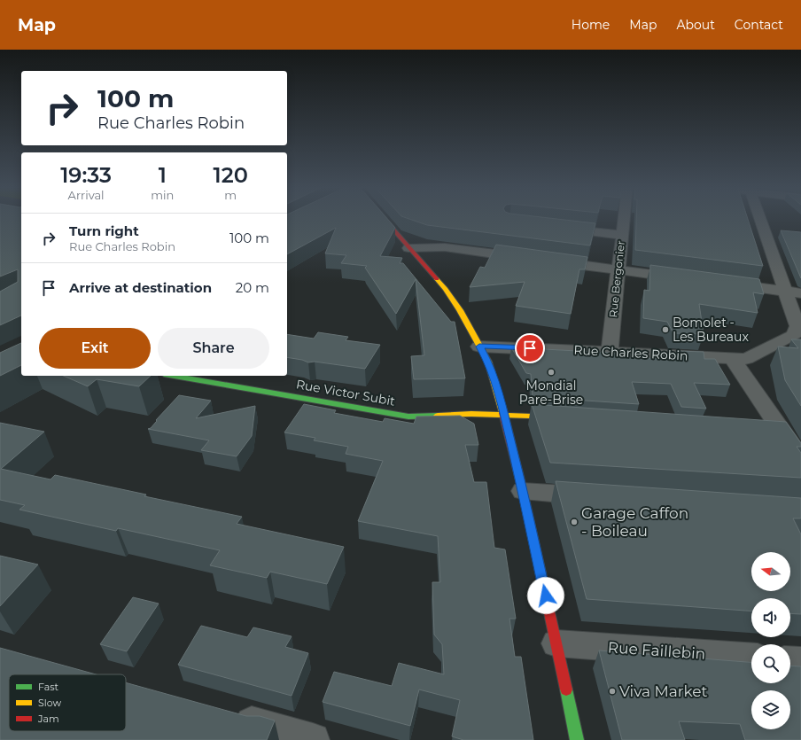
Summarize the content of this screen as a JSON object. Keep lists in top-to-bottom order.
{
  "streets": {
    "main road": ["Rue Victor Subit"],
    "street": ["Rue Bergonier", "Rue Charles Robin", "Rue Faillebin"]
  },
  "crossings": [
    ["Rue Bergonier", "Rue Charles Robin"]
  ],
  "places": [
    "Bomolet - Les Bureaux",
    "Mondial Pare-Brise",
    "Garage Caffon - Boileau",
    "Viva Market"
  ],
  "legend": ["Fast", "Slow", "Jam"],
  "north": "left",
  "page": {
    "header": "Map",
    "nav": [
      "Home",
      "Map",
      "About",
      "Contact"
    ],
    "turn": ["100 m", "Rue Charles Robin"],
    "eta": [
      "19:33",
      "Arrival",
      "1",
      "min",
      "120",
      "m"
    ],
    "list": [
      {
        "name": "Turn right",
        "note": "Rue Charles Robin",
        "value": "100 m"
      },
      {
        "name": "Arrive at destination",
        "value": "20 m"
      }
    ],
    "buttons": ["Exit", "Share"]
  }
}
